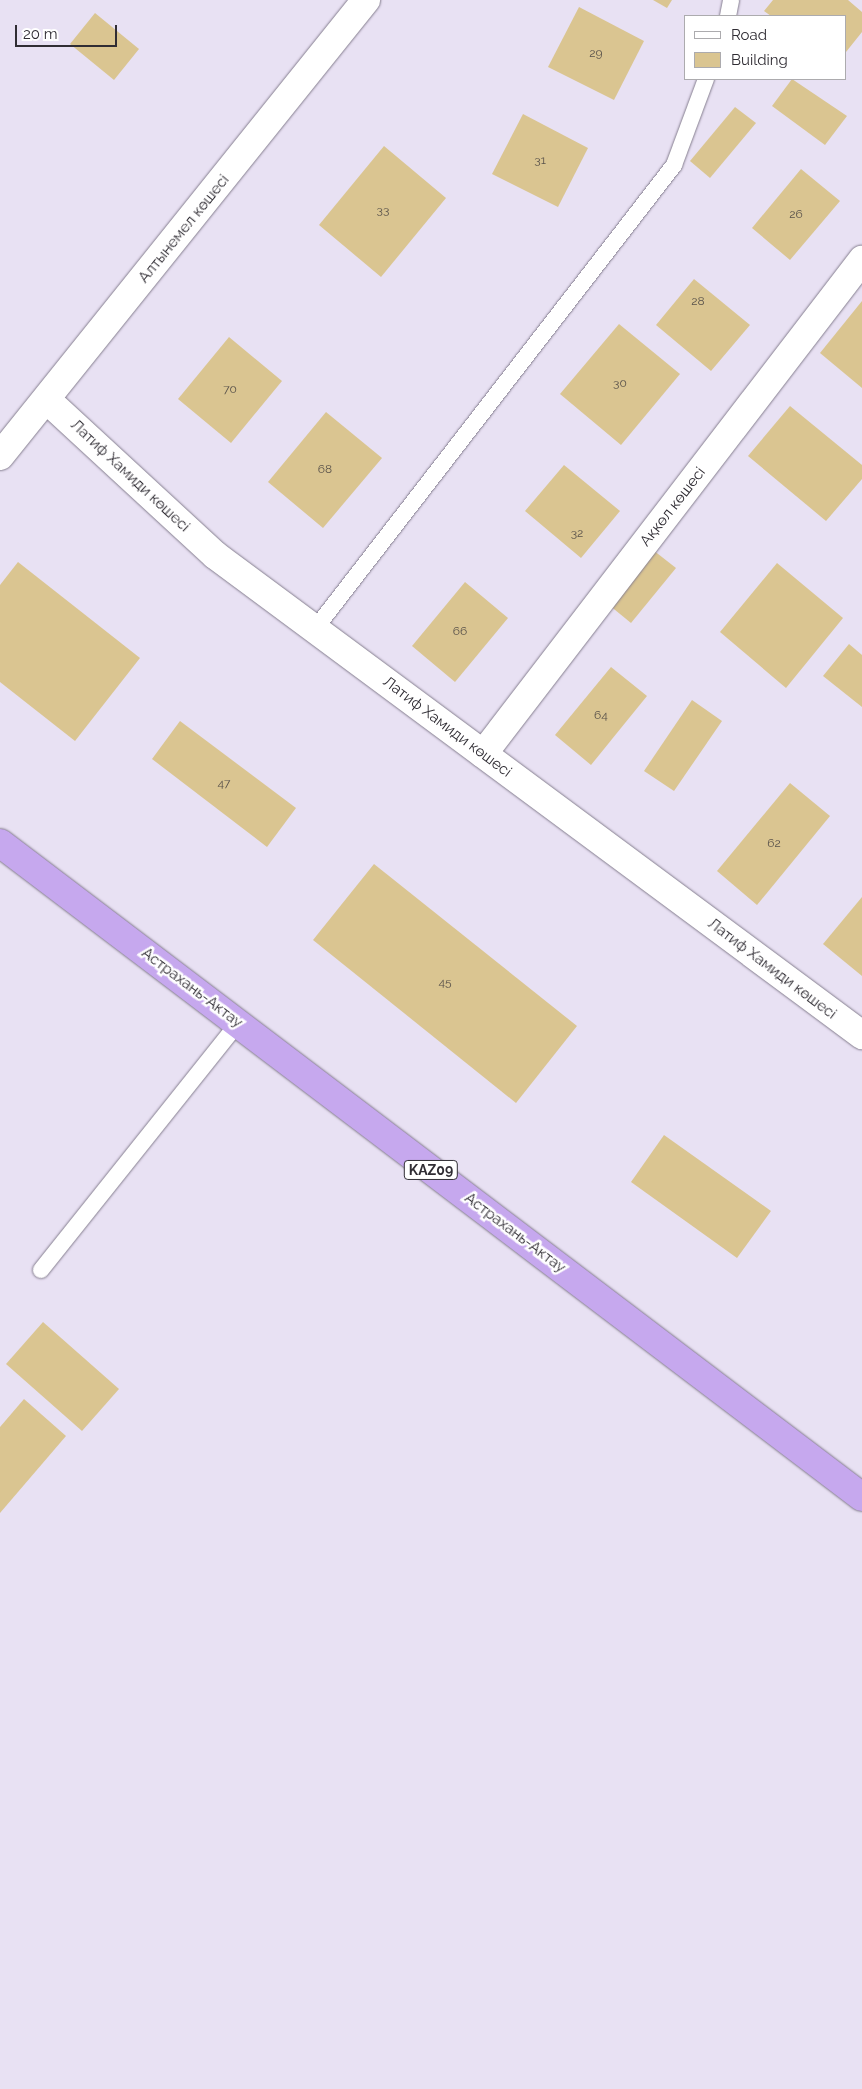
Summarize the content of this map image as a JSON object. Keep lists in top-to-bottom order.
{
  "streets": {
    "highway": ["Астрахань-Актау", "KAZ09"],
    "street": ["Алтынемел көшесі", "Латиф Хамиди көшесі", "Ақкөл көшесі"]
  },
  "crossings": [
    ["Алтынемел көшесі", "Латиф Хамиди көшесі"],
    ["Латиф Хамиди көшесі", "Ақкөл көшесі"]
  ],
  "house_numbers": [
    "29",
    "31",
    "33",
    "26",
    "28",
    "30",
    "70",
    "68",
    "32",
    "66",
    "64",
    "47",
    "62",
    "45"
  ],
  "legend": ["Road", "Building"],
  "scale_bar": "20 m"
}
